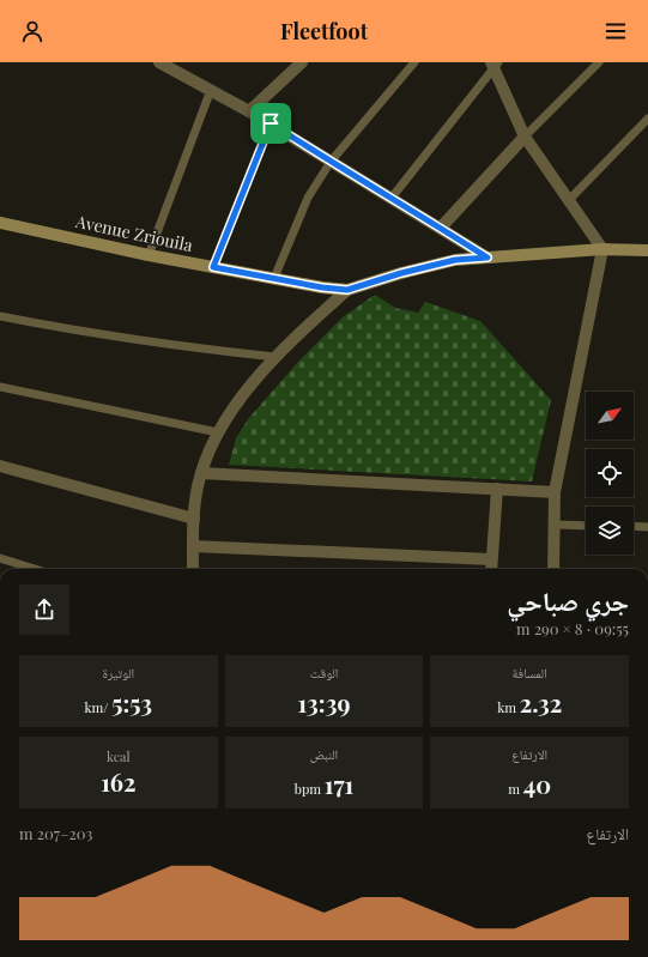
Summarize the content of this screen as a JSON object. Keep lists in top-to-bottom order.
{
  "streets": {
    "street": ["Avenue Zriouila"]
  },
  "north": "top right",
  "page": {
    "header": "Fleetfoot",
    "heading": ["جري صباحي", "09:55 · 8 × 290 m"],
    "stats": [
      ["المسافة", "2.32 km"],
      ["الوقت", "13:39"],
      ["الوتيرة", "5:53 /km"],
      ["الارتفاع", "40 m"],
      ["النبض", "171 bpm"],
      ["kcal", "162"]
    ],
    "chart": ["الارتفاع", "203–207 m"]
  }
}
